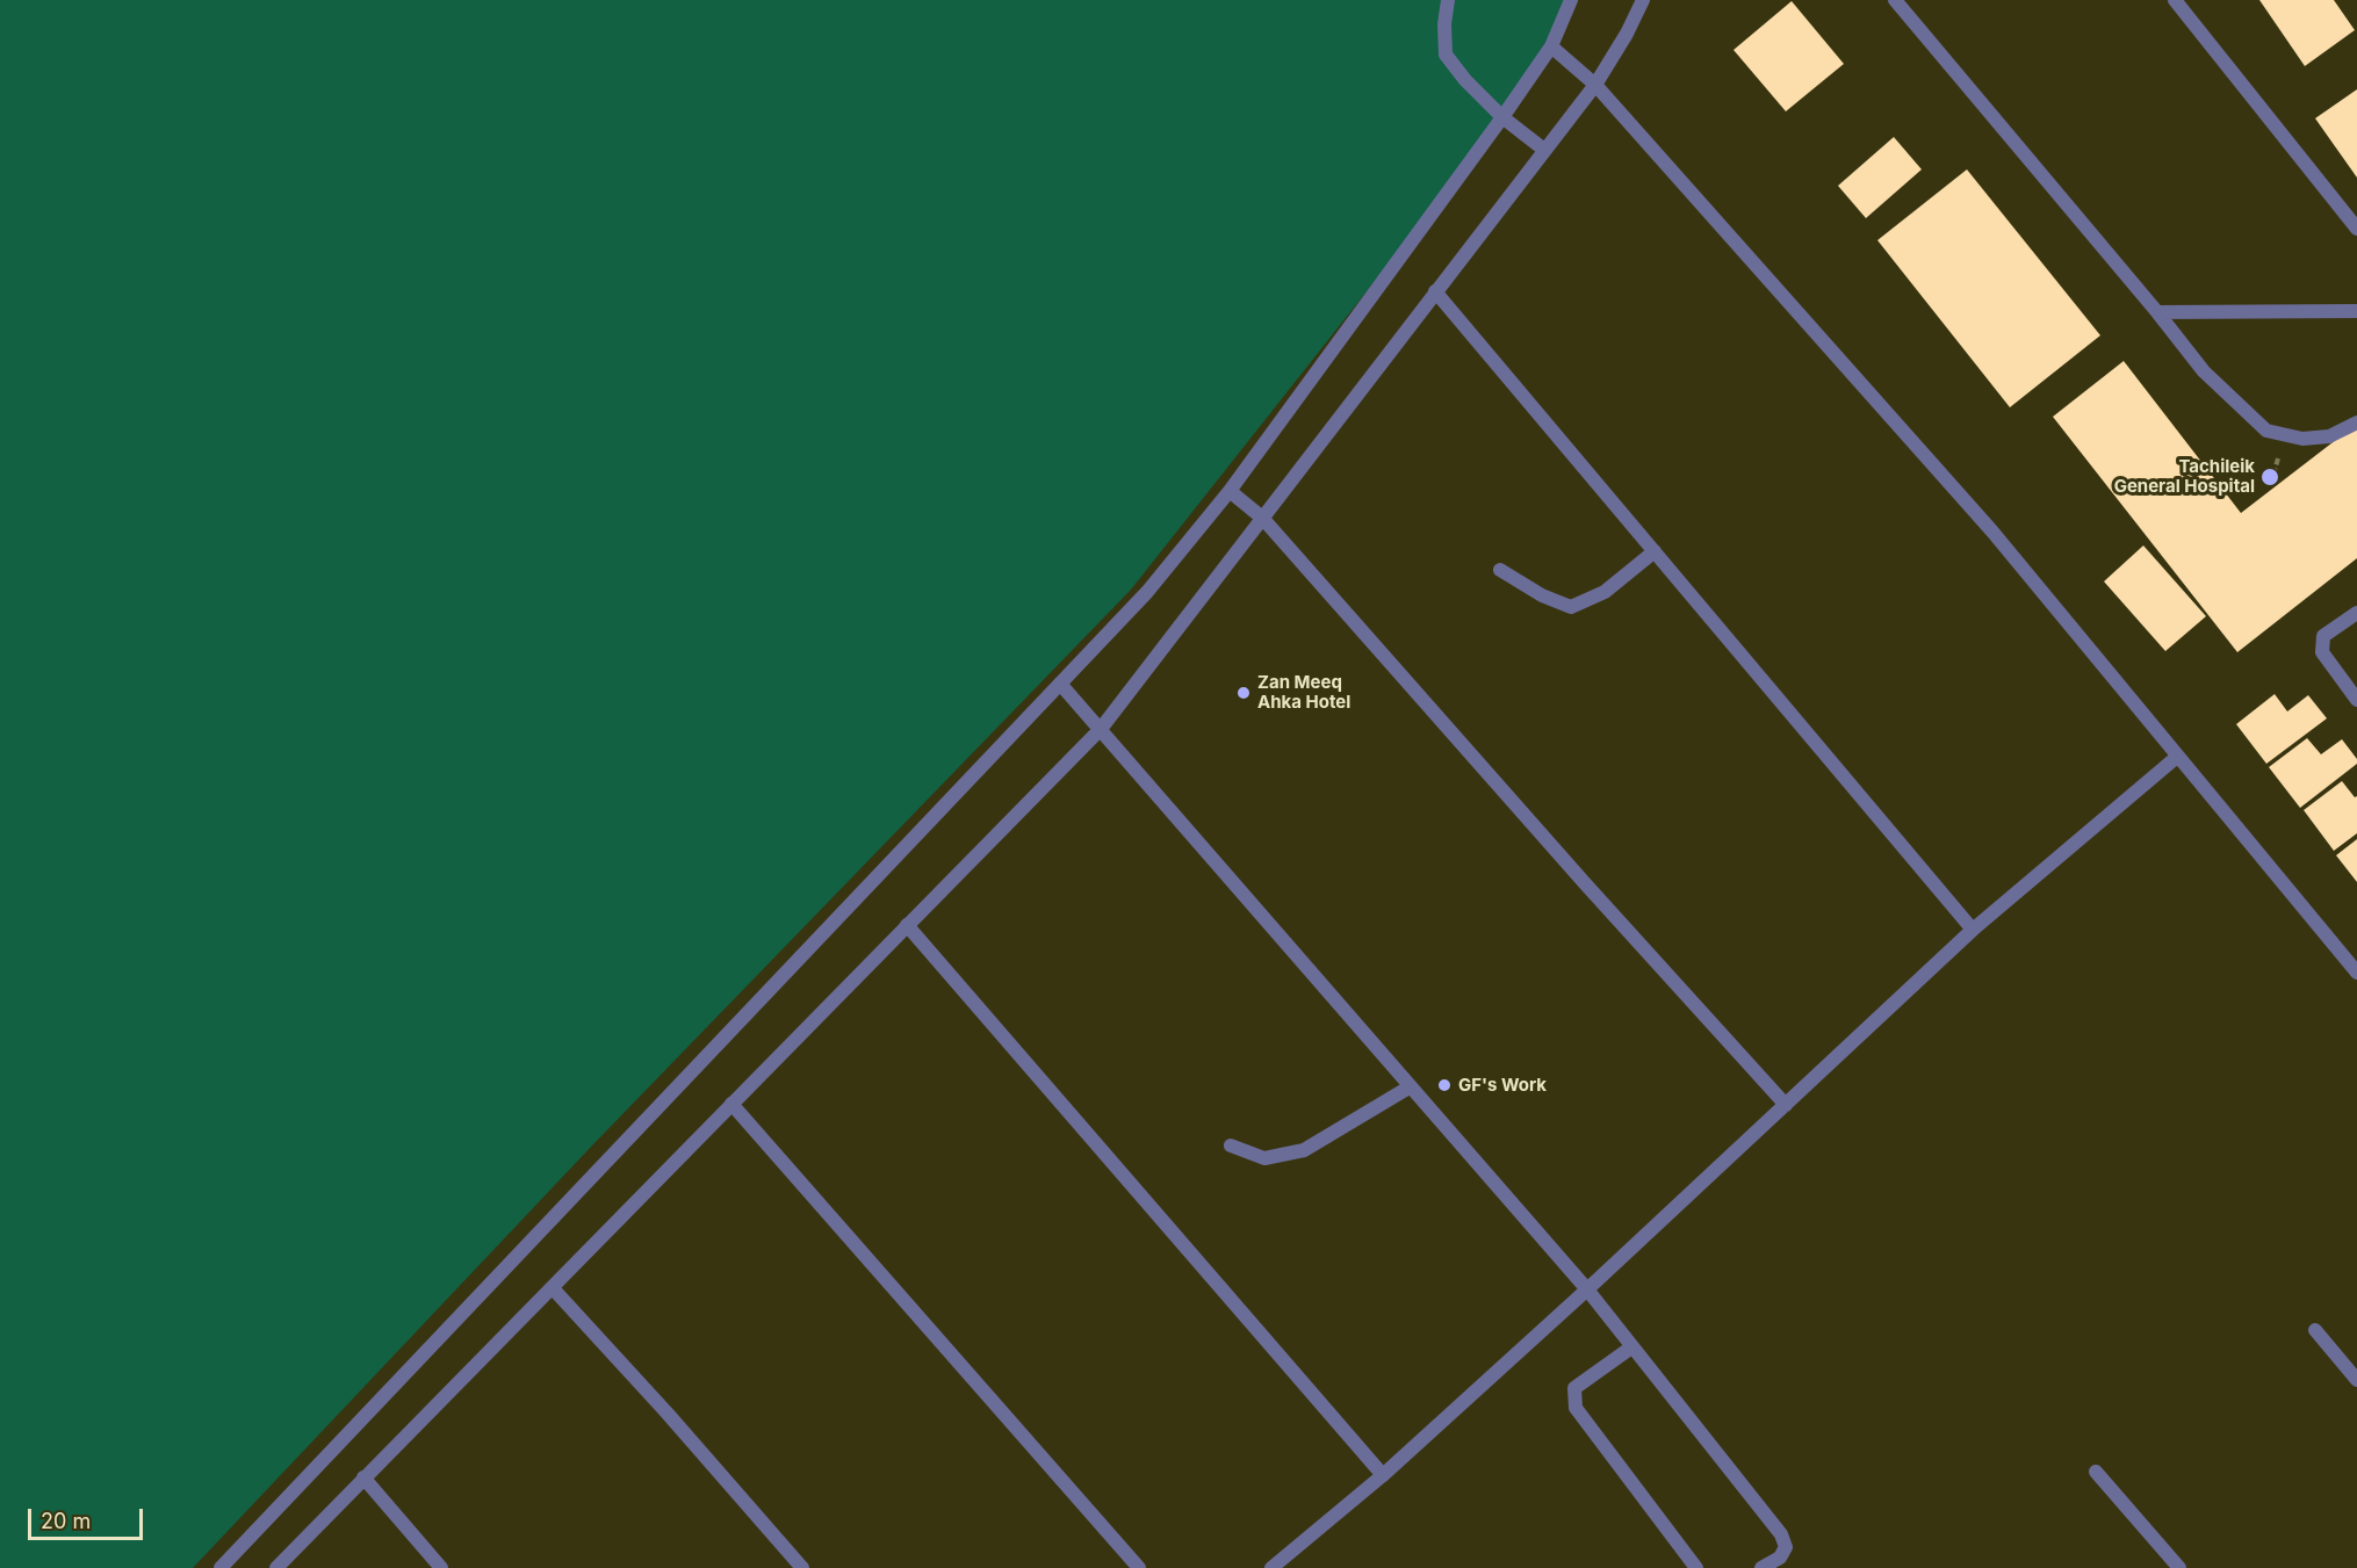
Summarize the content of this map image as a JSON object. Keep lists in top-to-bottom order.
{
  "places": ["Tachileik General Hospital", "Zan Meeq Ahka Hotel", "GF's Work"],
  "scale_bar": "20 m"
}
